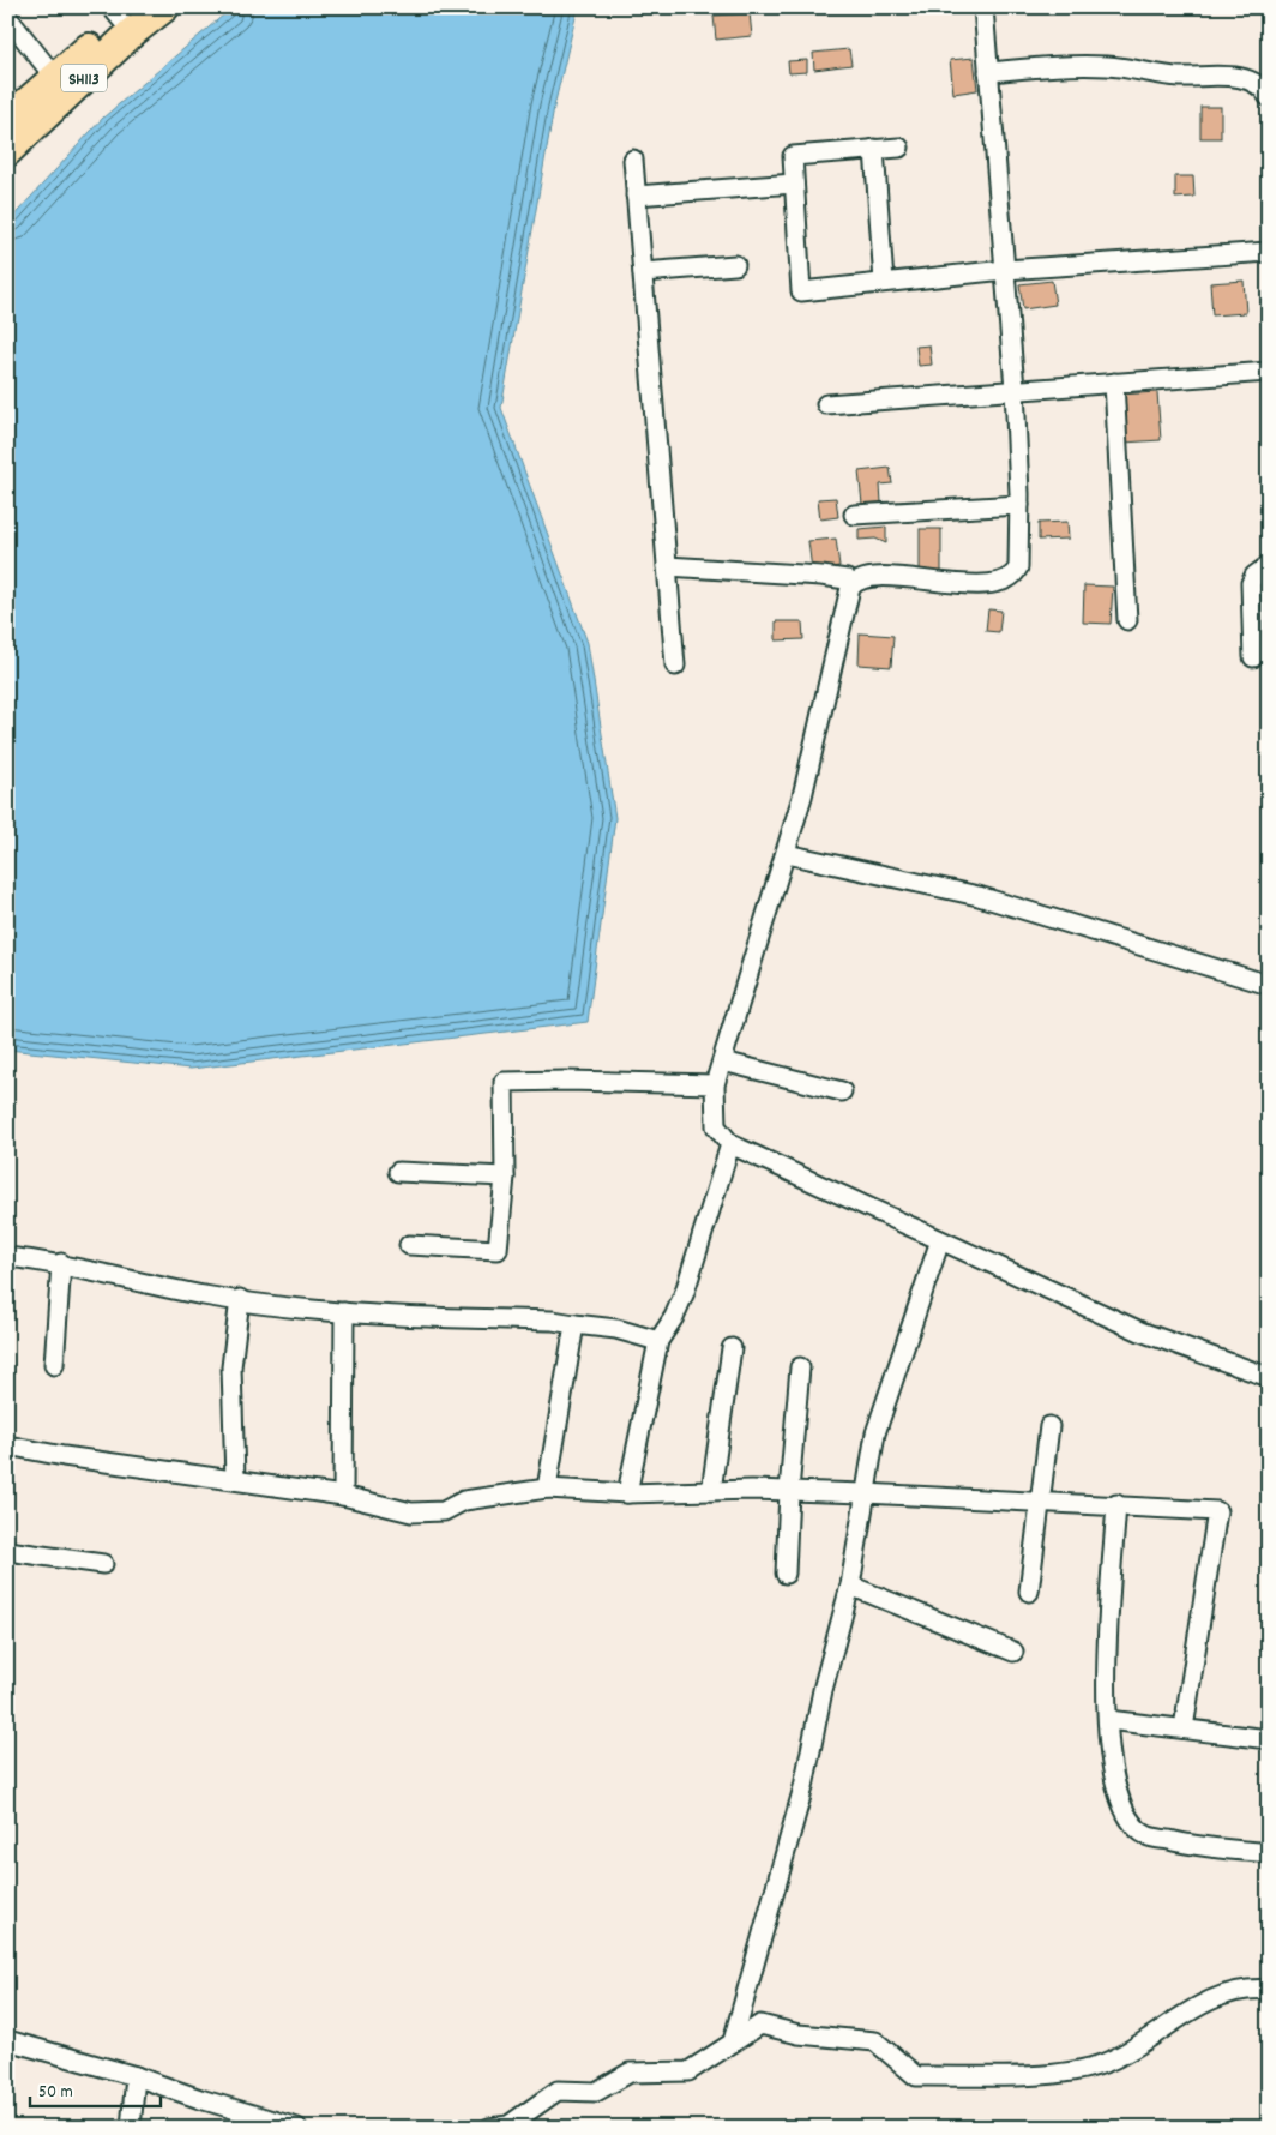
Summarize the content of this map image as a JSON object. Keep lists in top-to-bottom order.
{
  "streets": {
    "main road": ["SH113"]
  },
  "scale_bar": "50 m"
}
